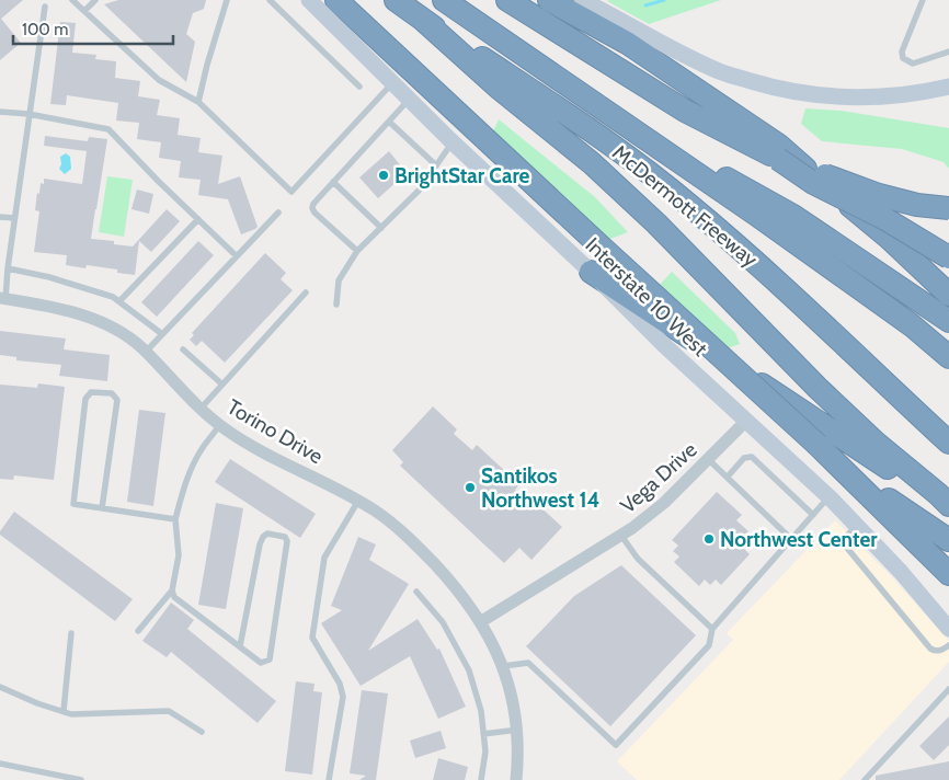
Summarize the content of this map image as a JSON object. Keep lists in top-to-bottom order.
{
  "streets": {
    "highway": ["McDermott Freeway"],
    "main road": ["Interstate 10 West"],
    "street": ["Torino Drive", "Vega Drive"]
  },
  "crossings": [
    ["Interstate 10 West", "Vega Drive"],
    ["Torino Drive", "Vega Drive"]
  ],
  "places": ["BrightStar Care", "Santikos Northwest 14", "Northwest Center"],
  "scale_bar": "100 m"
}
